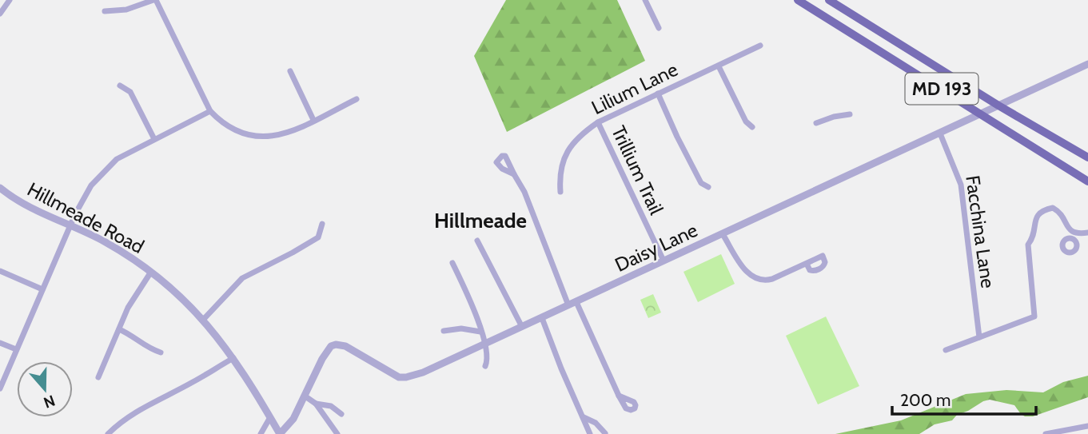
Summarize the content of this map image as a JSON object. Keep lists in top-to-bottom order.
{
  "streets": {
    "main road": ["MD 193"],
    "street": [
      "Lilium Lane",
      "Trillium Trail",
      "Hillmeade Road",
      "Facchina Lane",
      "Daisy Lane"
    ]
  },
  "crossings": [
    ["Lilium Lane", "Trillium Trail"],
    ["MD 193", "Daisy Lane"],
    ["Trillium Trail", "Daisy Lane"],
    ["Hillmeade Road", "Daisy Lane"],
    ["Facchina Lane", "Daisy Lane"]
  ],
  "districts": ["Hillmeade"],
  "scale_bar": "200 m",
  "north": "bottom"
}
